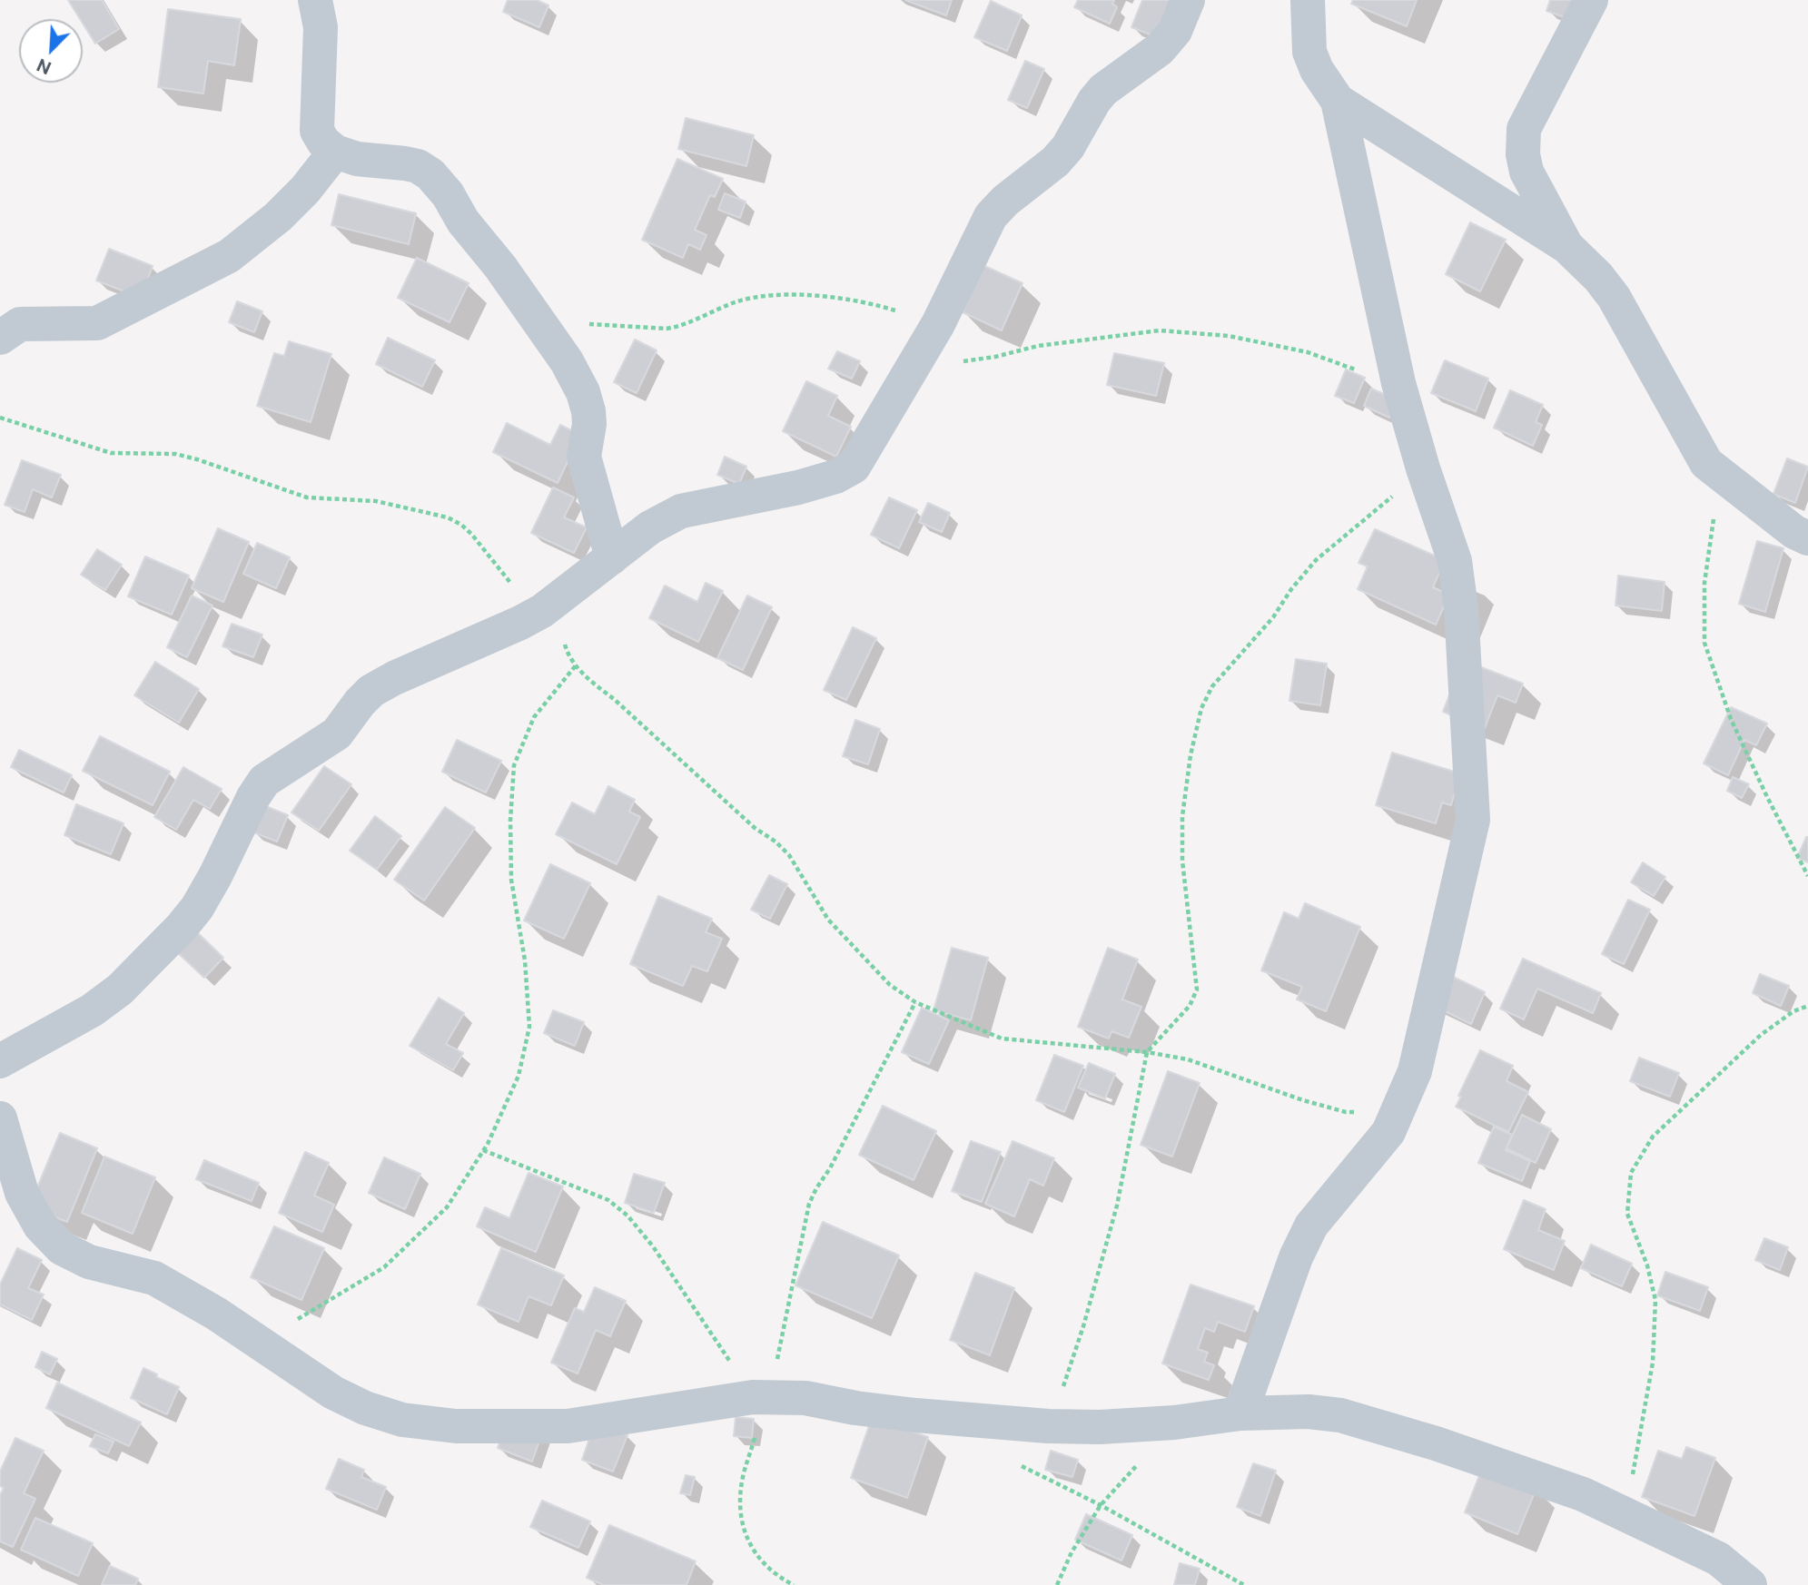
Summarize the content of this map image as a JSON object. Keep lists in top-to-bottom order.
{
  "north": "bottom left"
}
